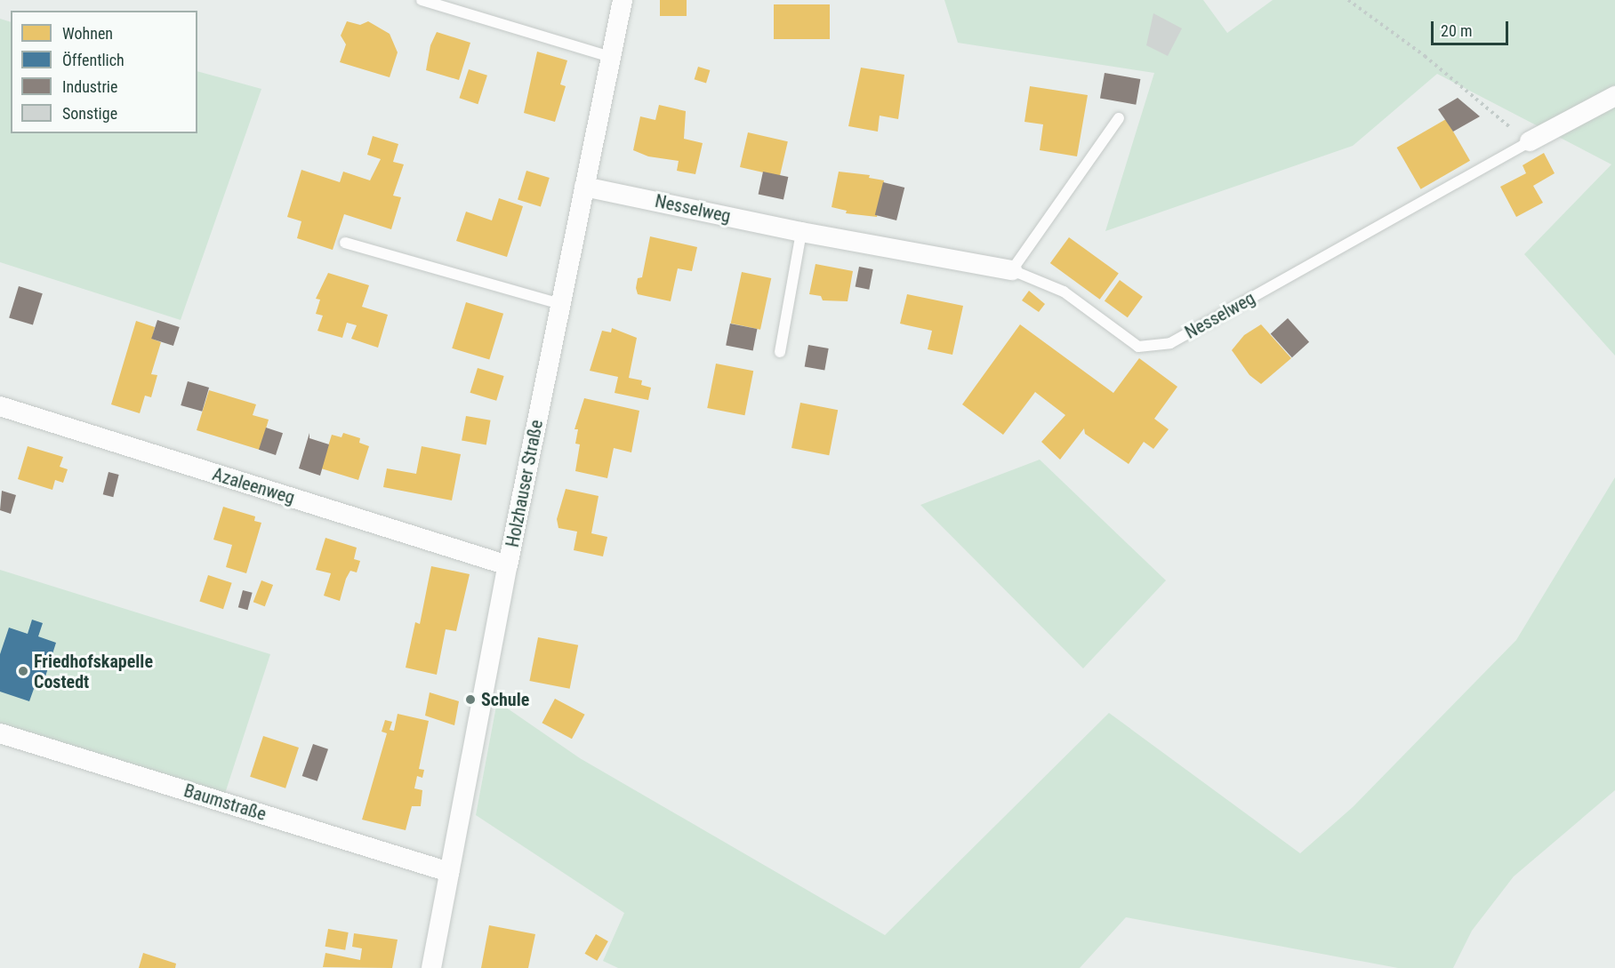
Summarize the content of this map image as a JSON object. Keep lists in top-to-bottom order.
{
  "streets": {
    "street": [
      "Nesselweg",
      "Holzhauser Straße",
      "Azaleenweg",
      "Baumstraße"
    ]
  },
  "crossings": [
    ["Nesselweg", "Holzhauser Straße"],
    ["Holzhauser Straße", "Azaleenweg"],
    ["Holzhauser Straße", "Baumstraße"]
  ],
  "places": ["Friedhofskapelle Costedt", "Schule"],
  "legend": [
    "Wohnen",
    "Öffentlich",
    "Industrie",
    "Sonstige"
  ],
  "scale_bar": "20 m"
}
